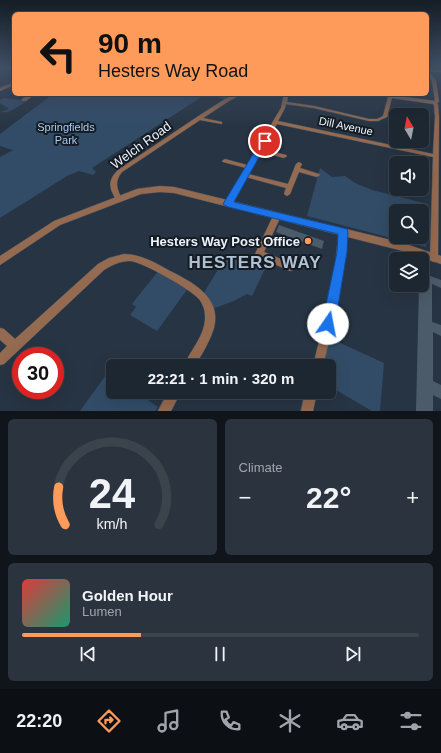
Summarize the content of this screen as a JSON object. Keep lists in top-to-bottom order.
{
  "streets": {
    "street": ["Dill Avenue", "Welch Road"]
  },
  "districts": ["HESTERS WAY"],
  "parks": ["Springfields Park"],
  "places": ["Hesters Way Post Office"],
  "north": "top",
  "page": {
    "turn": ["90 m", "Hesters Way Road"],
    "limit": "30",
    "trip": "22:21 · 1 min · 320 m",
    "tile": "Climate",
    "heat": ["−", "22°", "+"],
    "song": ["Golden Hour", "Lumen"],
    "tabs": "22:20",
    "gauge": ["24", "km/h"]
  }
}
